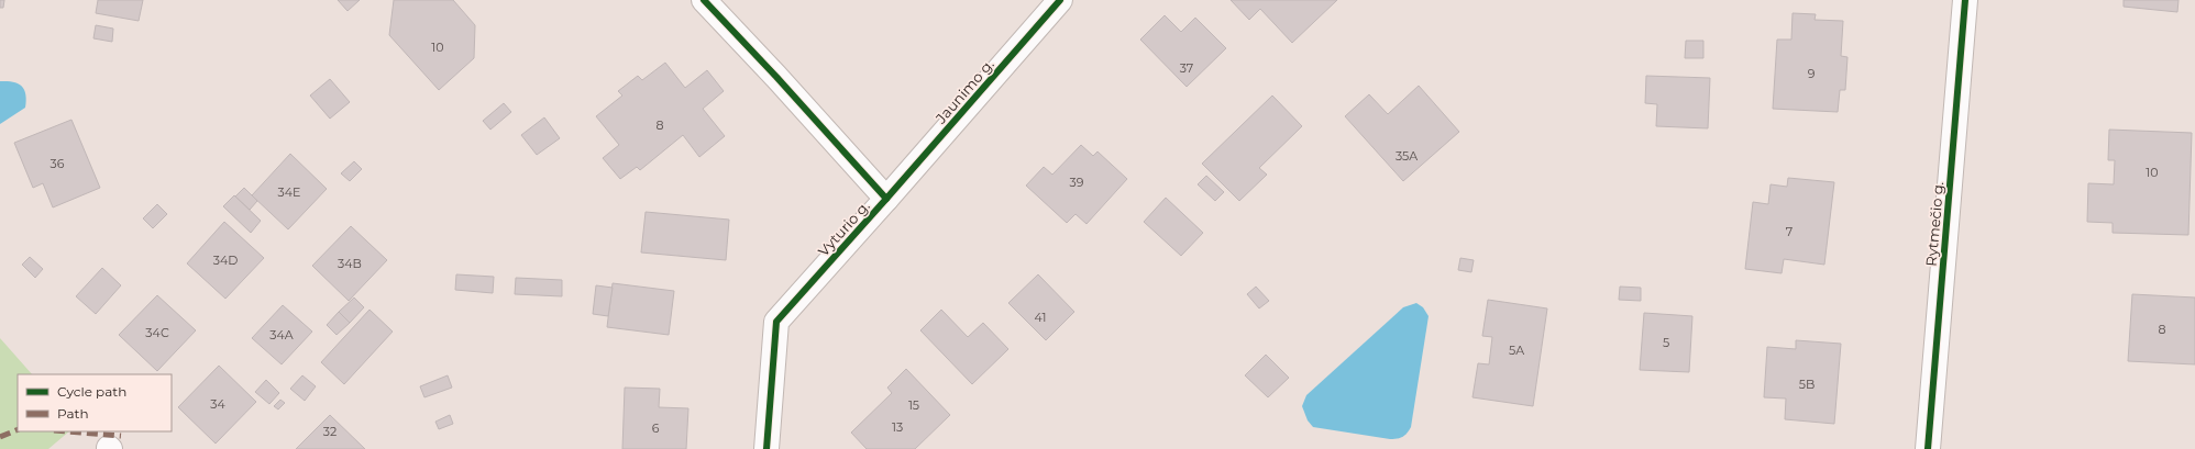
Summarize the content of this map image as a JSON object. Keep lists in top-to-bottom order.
{
  "streets": {
    "street": ["Jaunimo g.", "Rytmečio g.", "Vyturio g."]
  },
  "crossings": [
    ["Jaunimo g.", "Vyturio g."]
  ],
  "house_numbers": [
    "10",
    "37",
    "9",
    "8",
    "35A",
    "36",
    "10",
    "39",
    "34E",
    "7",
    "34D",
    "34B",
    "41",
    "8",
    "34C",
    "34A",
    "5",
    "5A",
    "5B",
    "34",
    "15",
    "13",
    "6",
    "32"
  ],
  "legend": ["Cycle path", "Path"]
}
